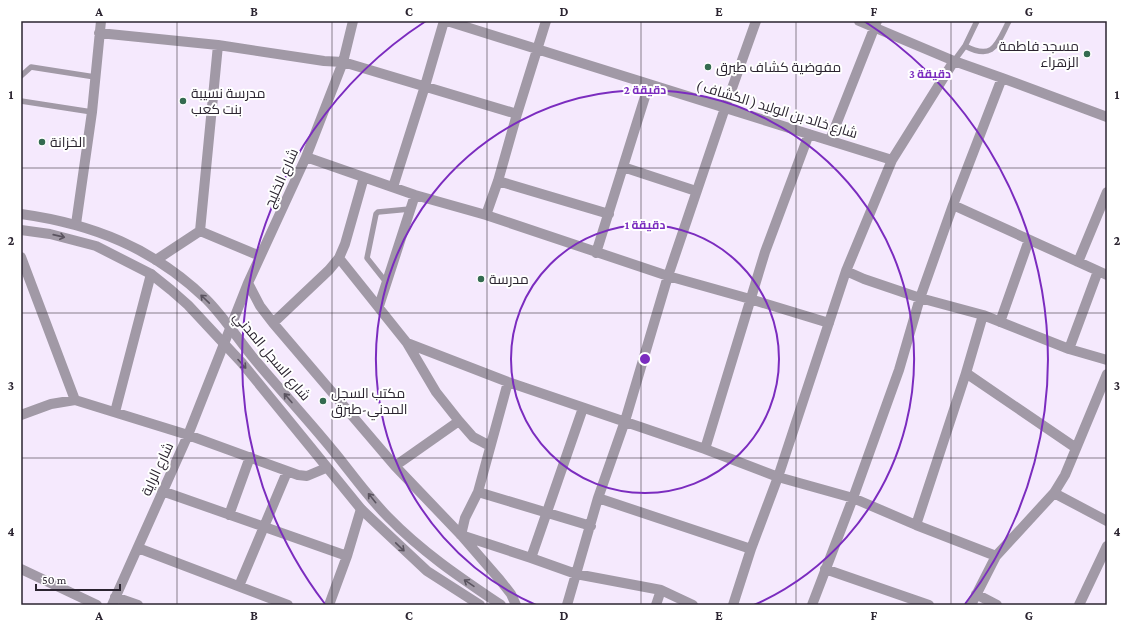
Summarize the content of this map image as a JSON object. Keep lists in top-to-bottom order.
{
  "streets": {
    "street": [
      "شارع خالد بن الوليد ( الكشاف )",
      "شارع الخليج",
      "شارع السجل المدني",
      "شارع الراية"
    ]
  },
  "crossings": [
    ["شارع الخليج", "شارع السجل المدني"],
    ["شارع الخليج", "شارع الراية"],
    ["شارع السجل المدني", "شارع الراية"]
  ],
  "places": [
    "مسجد فاطمة الزهراء",
    "مفوضية كشاف طبرق",
    "مدرسة نسيبة بنت كعب",
    "الخزانة",
    "مدرسة",
    "مكتب السجل المدني-طبرق"
  ],
  "scale_bar": "50 m",
  "grid": {
    "columns": [
      "A",
      "B",
      "C",
      "D",
      "E",
      "F",
      "G"
    ],
    "rows": [
      "1",
      "2",
      "3",
      "4"
    ]
  },
  "rings": ["3 دقيقة", "2 دقيقة", "1 دقيقة"]
}
